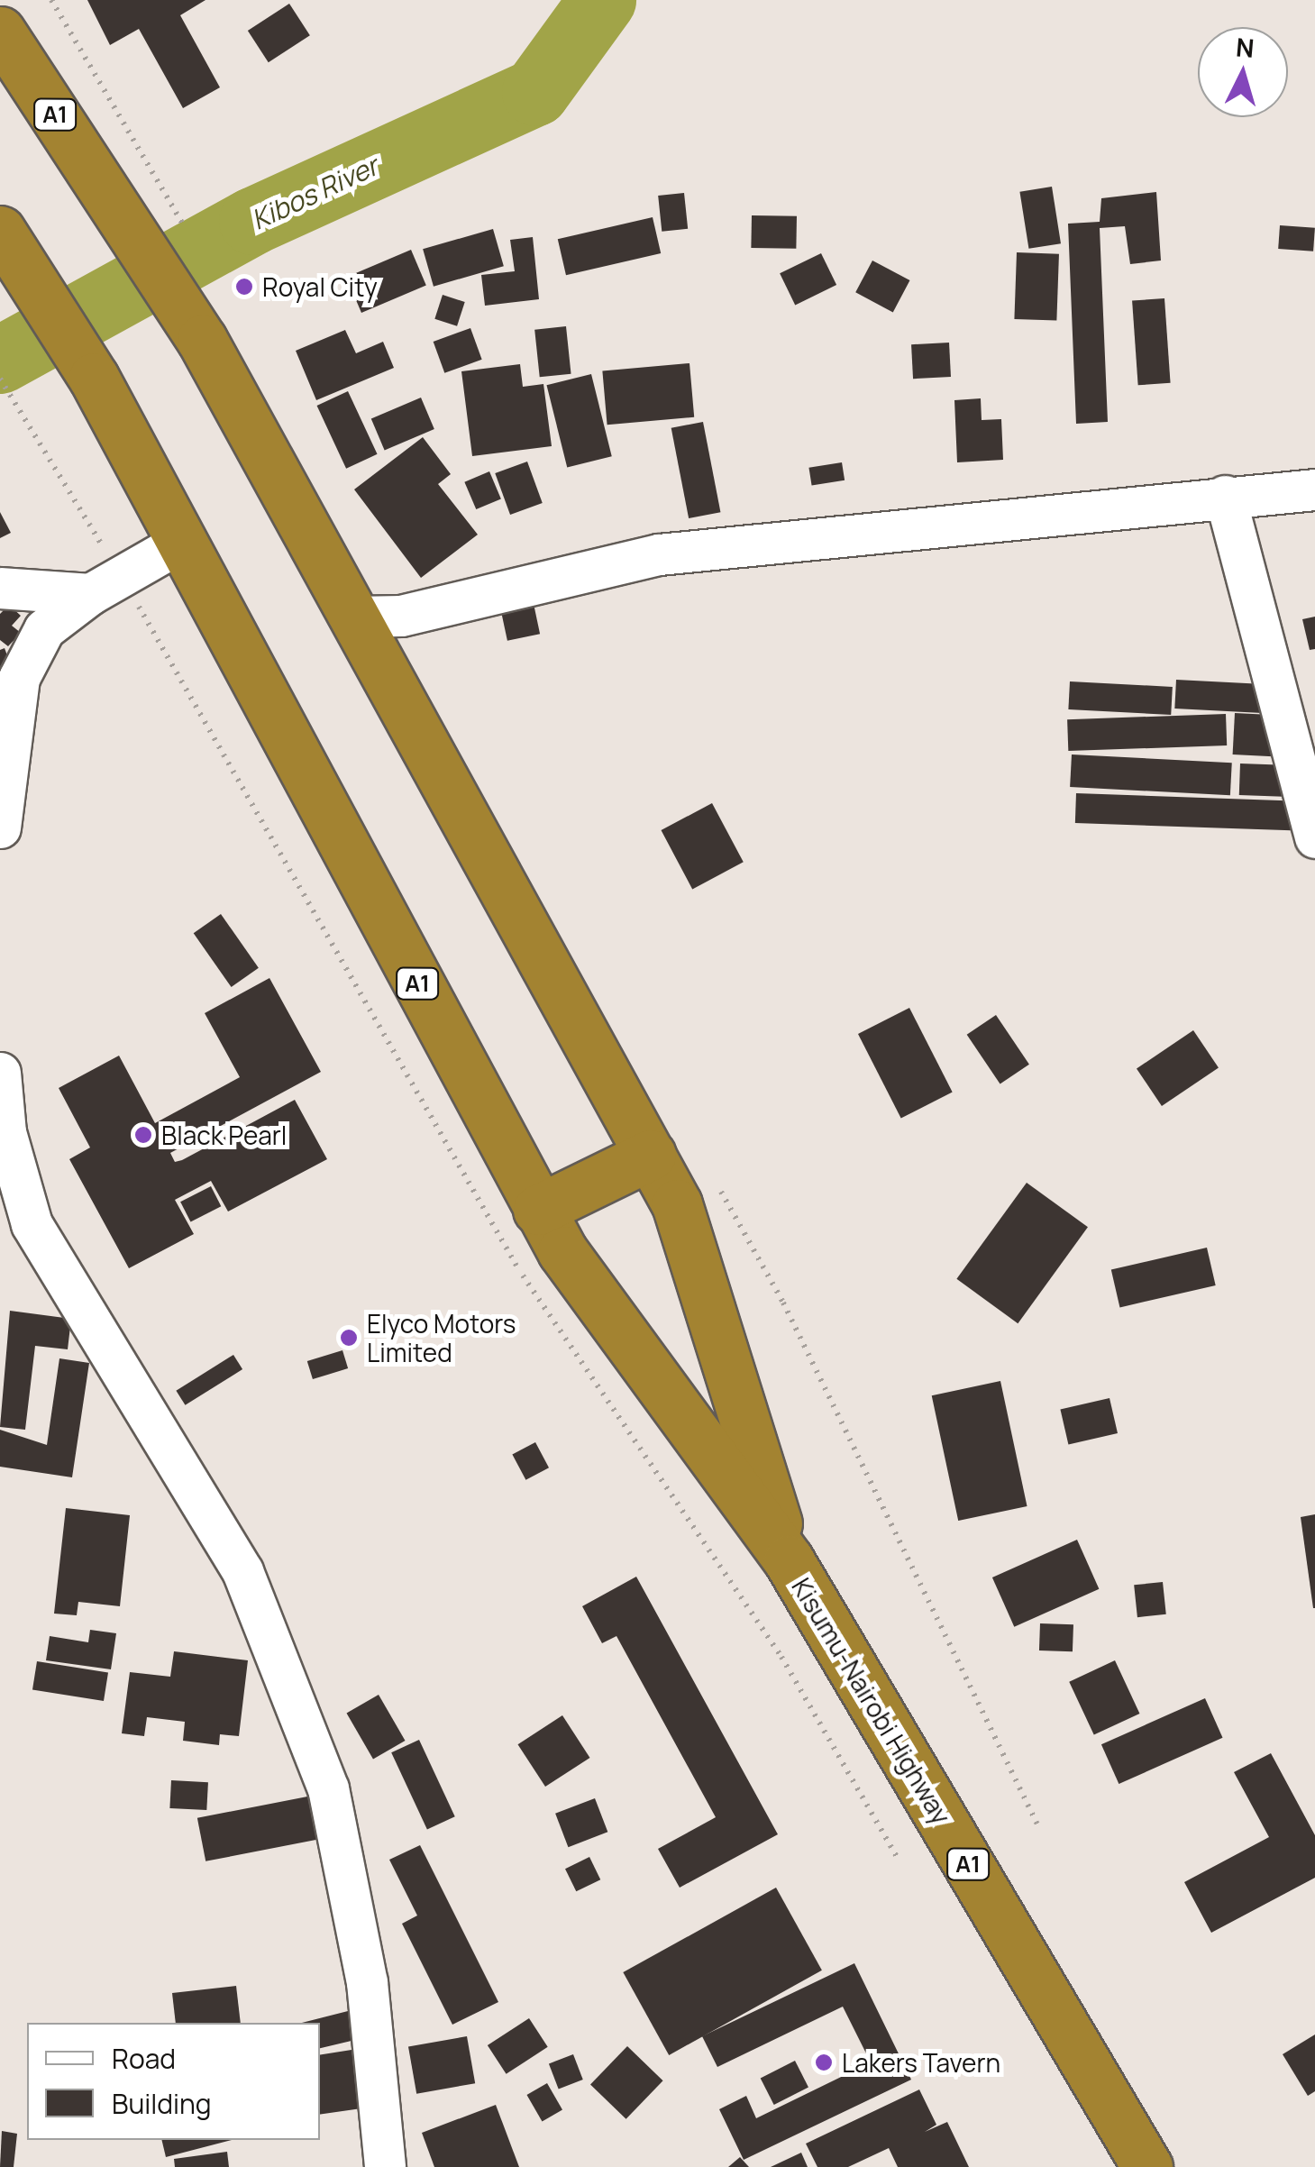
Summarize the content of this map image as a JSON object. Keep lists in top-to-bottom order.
{
  "streets": {
    "highway": ["A1", "Kisumu-Nairobi Highway"]
  },
  "crossings": [
    ["A1", "Kisumu-Nairobi Highway"]
  ],
  "water": ["Kibos River"],
  "places": [
    "Royal City",
    "Black Pearl",
    "Elyco Motors Limited",
    "Lakers Tavern"
  ],
  "legend": ["Road", "Building"],
  "north": "top"
}
